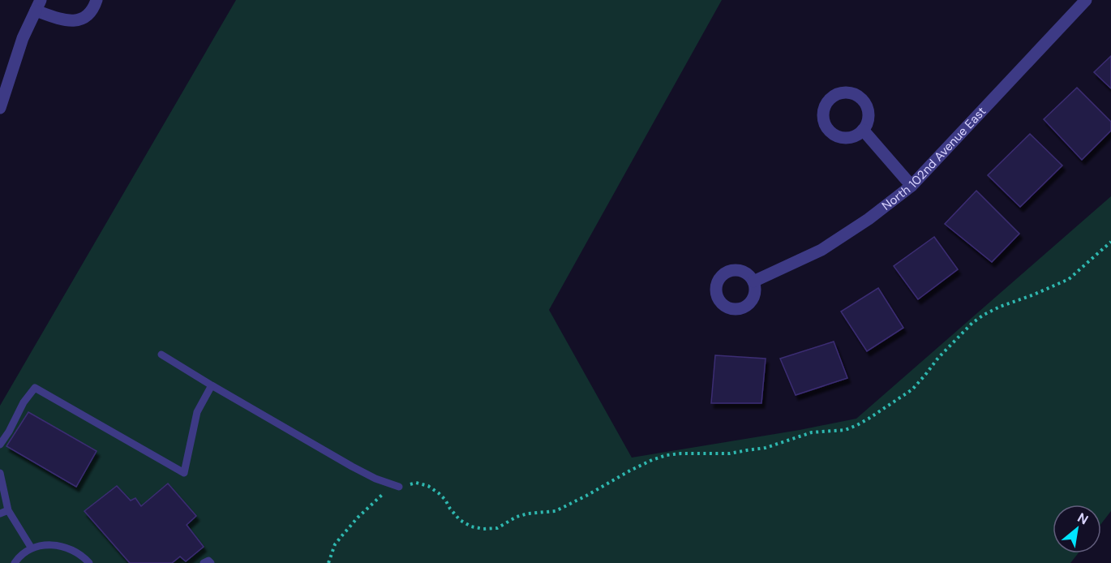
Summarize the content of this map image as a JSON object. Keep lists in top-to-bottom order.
{
  "streets": {
    "street": ["North 102nd Avenue East"]
  },
  "north": "top right"
}
